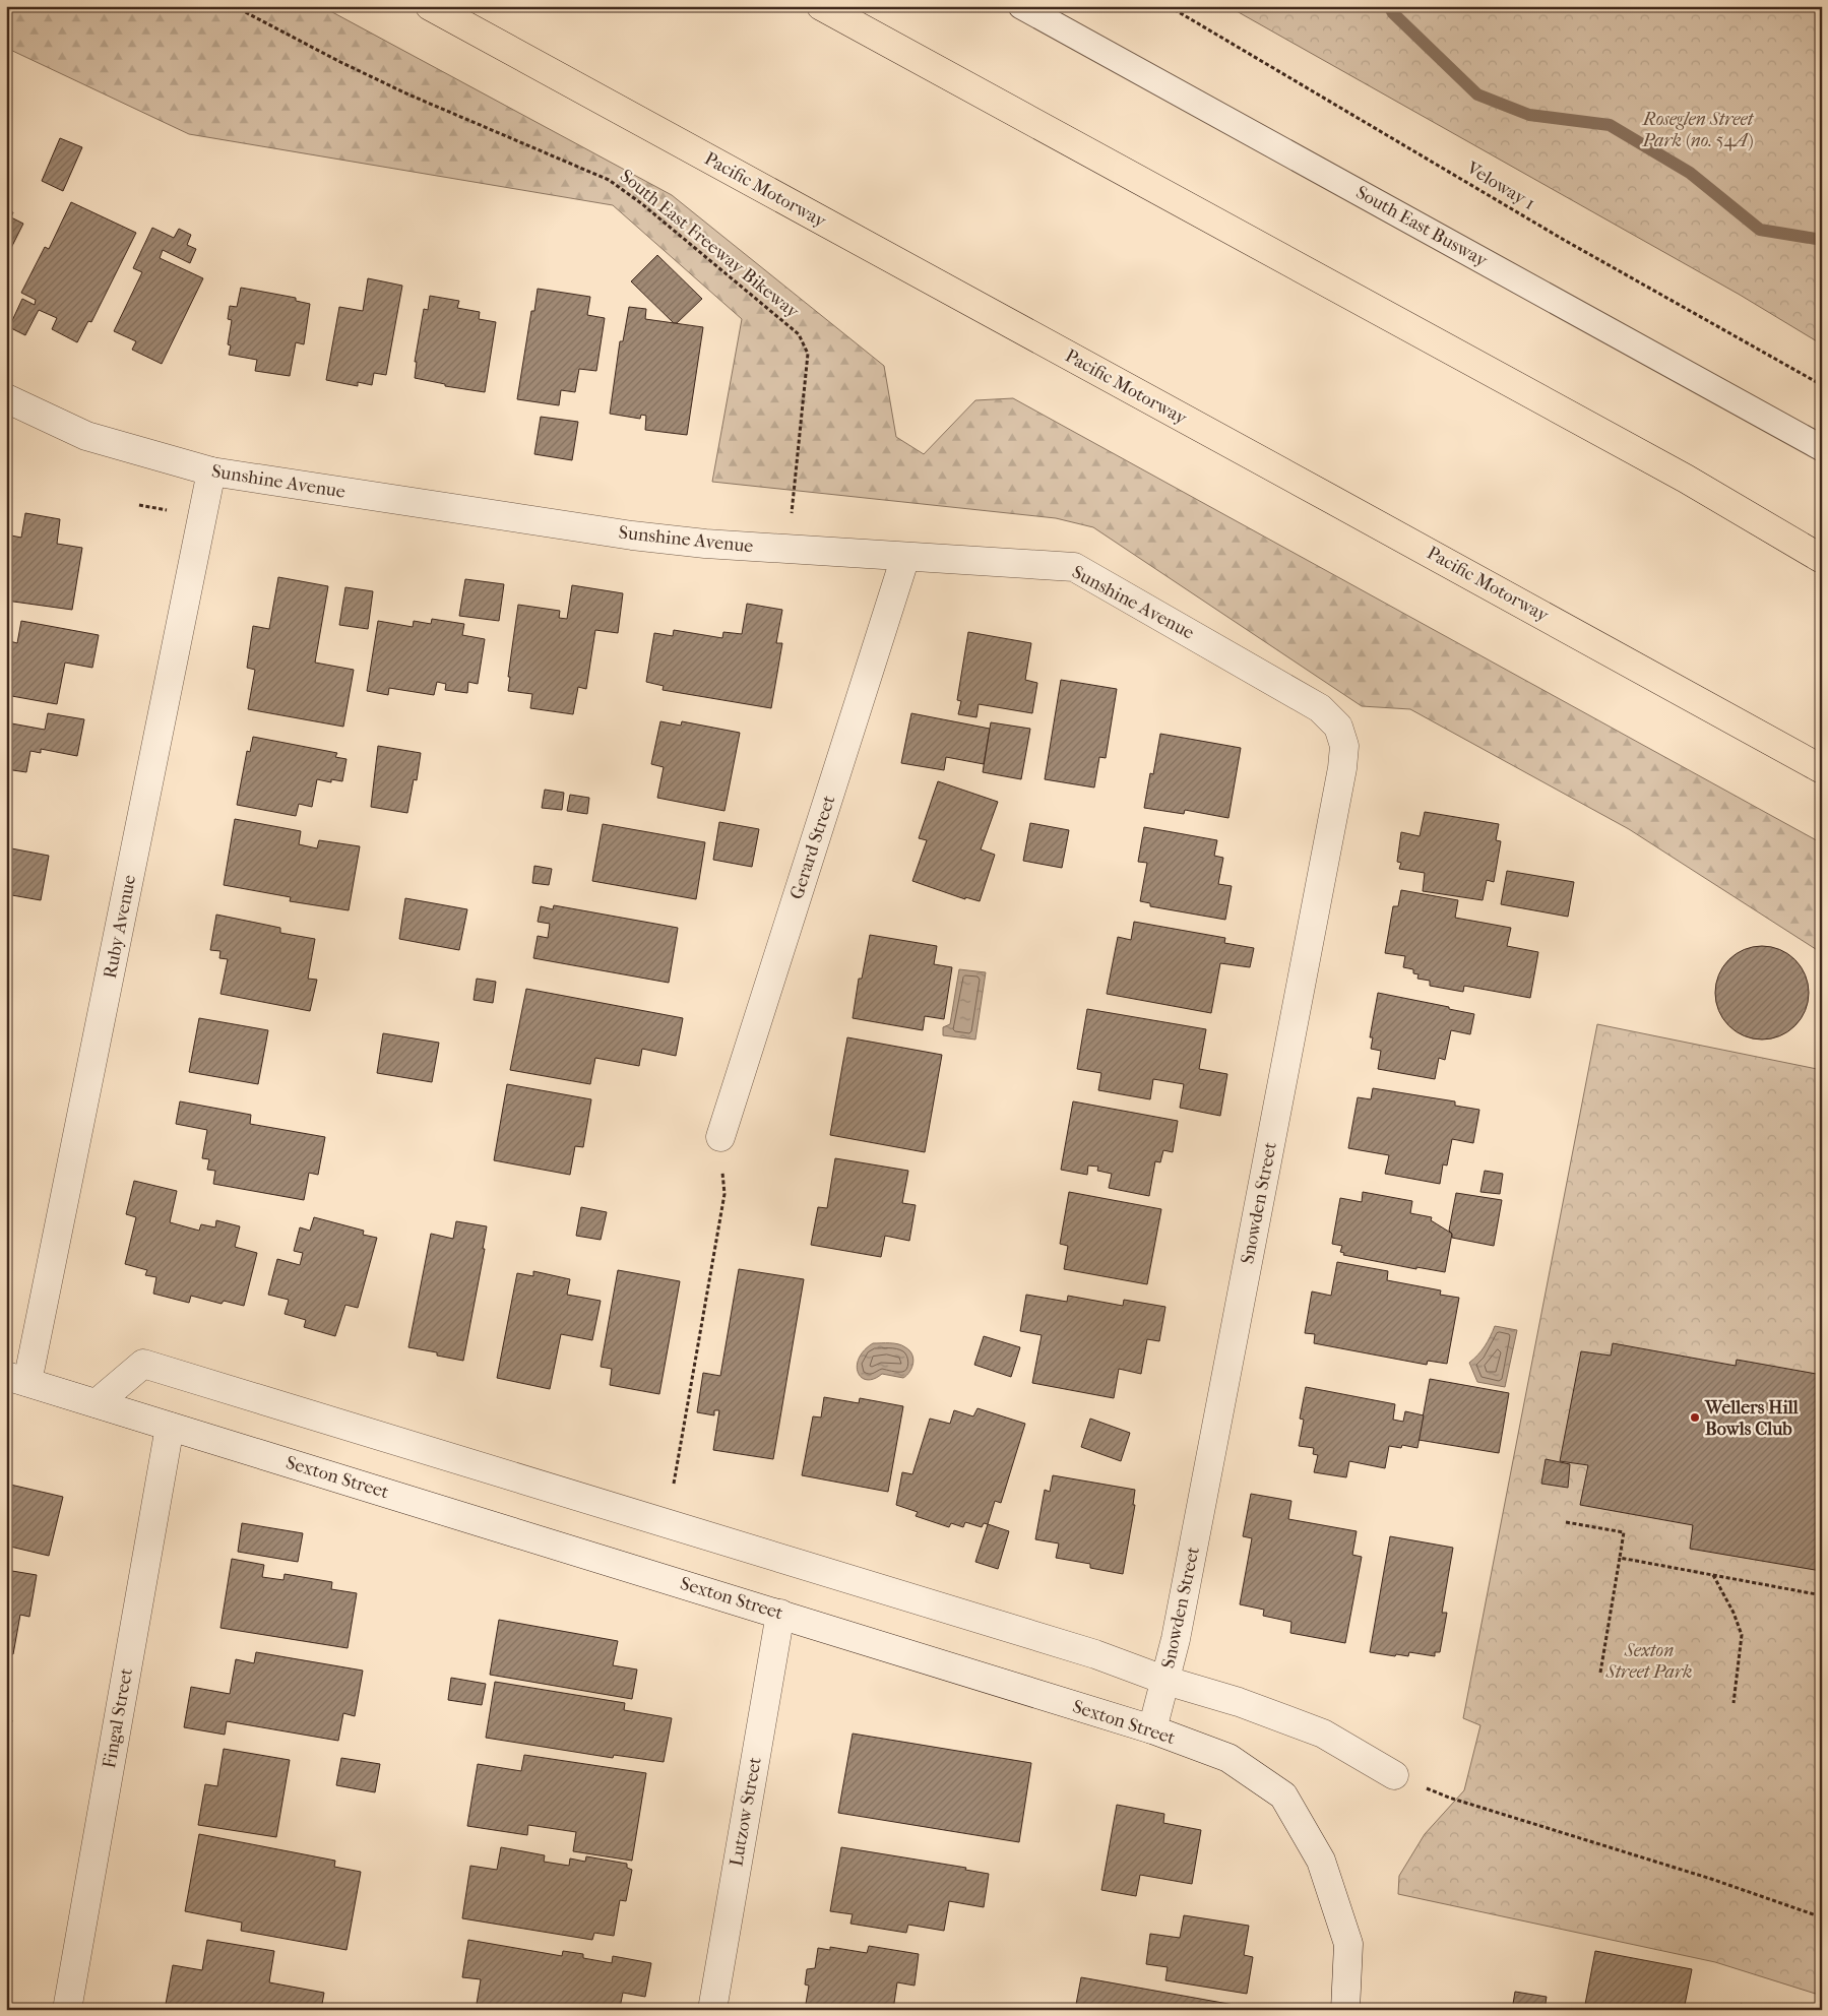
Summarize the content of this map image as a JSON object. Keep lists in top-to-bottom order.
{
  "streets": {
    "highway": ["Pacific Motorway"],
    "street": [
      "Sunshine Avenue",
      "Gerard Street",
      "Ruby Avenue",
      "Snowden Street",
      "Sexton Street",
      "Fingal Street",
      "Lutzow Street"
    ],
    "lane": ["South East Busway"],
    "path": ["Veloway 1", "South East Freeway Bikeway"]
  },
  "crossings": [
    ["Sunshine Avenue", "Gerard Street"],
    ["Sunshine Avenue", "Ruby Avenue"],
    ["Sunshine Avenue", "Snowden Street"],
    ["Ruby Avenue", "Sexton Street"],
    ["Snowden Street", "Sexton Street"],
    ["Sexton Street", "Fingal Street"],
    ["Sexton Street", "Lutzow Street"]
  ],
  "parks": ["Roseglen Street Park (no. 54A)", "Sexton Street Park"],
  "places": ["Wellers Hill Bowls Club"]
}
